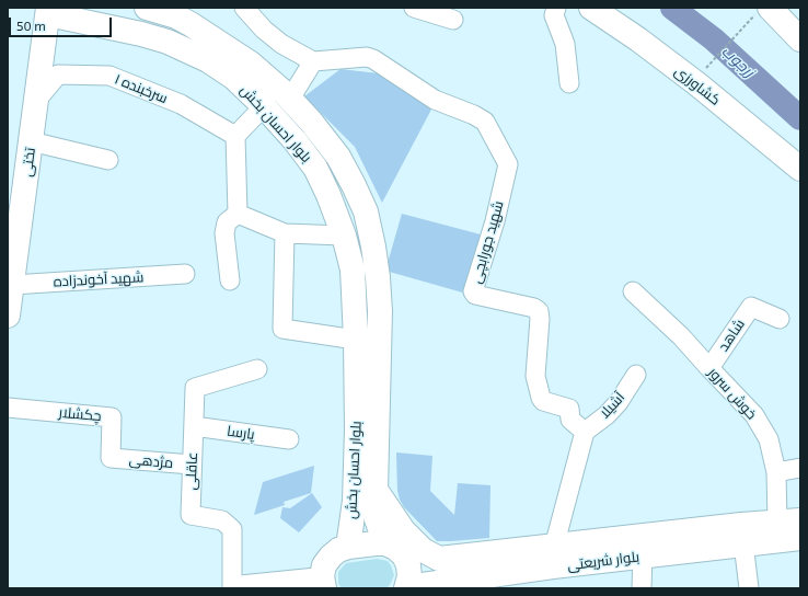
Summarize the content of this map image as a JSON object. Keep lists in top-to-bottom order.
{
  "streets": {
    "main road": [
      "کشاورزی",
      "بلوار احسان بخش",
      "تختی",
      "بلوار شریعتی"
    ],
    "street": [
      "سرخبنده ۱",
      "شهید جورابچی",
      "شهید آخوندزاده",
      "شاهد",
      "خوش سرور",
      "آشیلا",
      "چکشلار",
      "پارسا",
      "مژدهی",
      "عاقلی"
    ]
  },
  "crossings": [
    ["سرخبنده ۱", "تختی"],
    ["بلوار احسان بخش", "تختی"],
    ["تختی", "شهید آخوندزاده"],
    ["شهید جورابچی", "آشیلا"],
    ["شاهد", "خوش سرور"],
    ["خوش سرور", "بلوار شریعتی"],
    ["چکشلار", "مژدهی"],
    ["پارسا", "عاقلی"],
    ["مژدهی", "عاقلی"]
  ],
  "water": ["زرجوب"],
  "scale_bar": "50 m"
}
